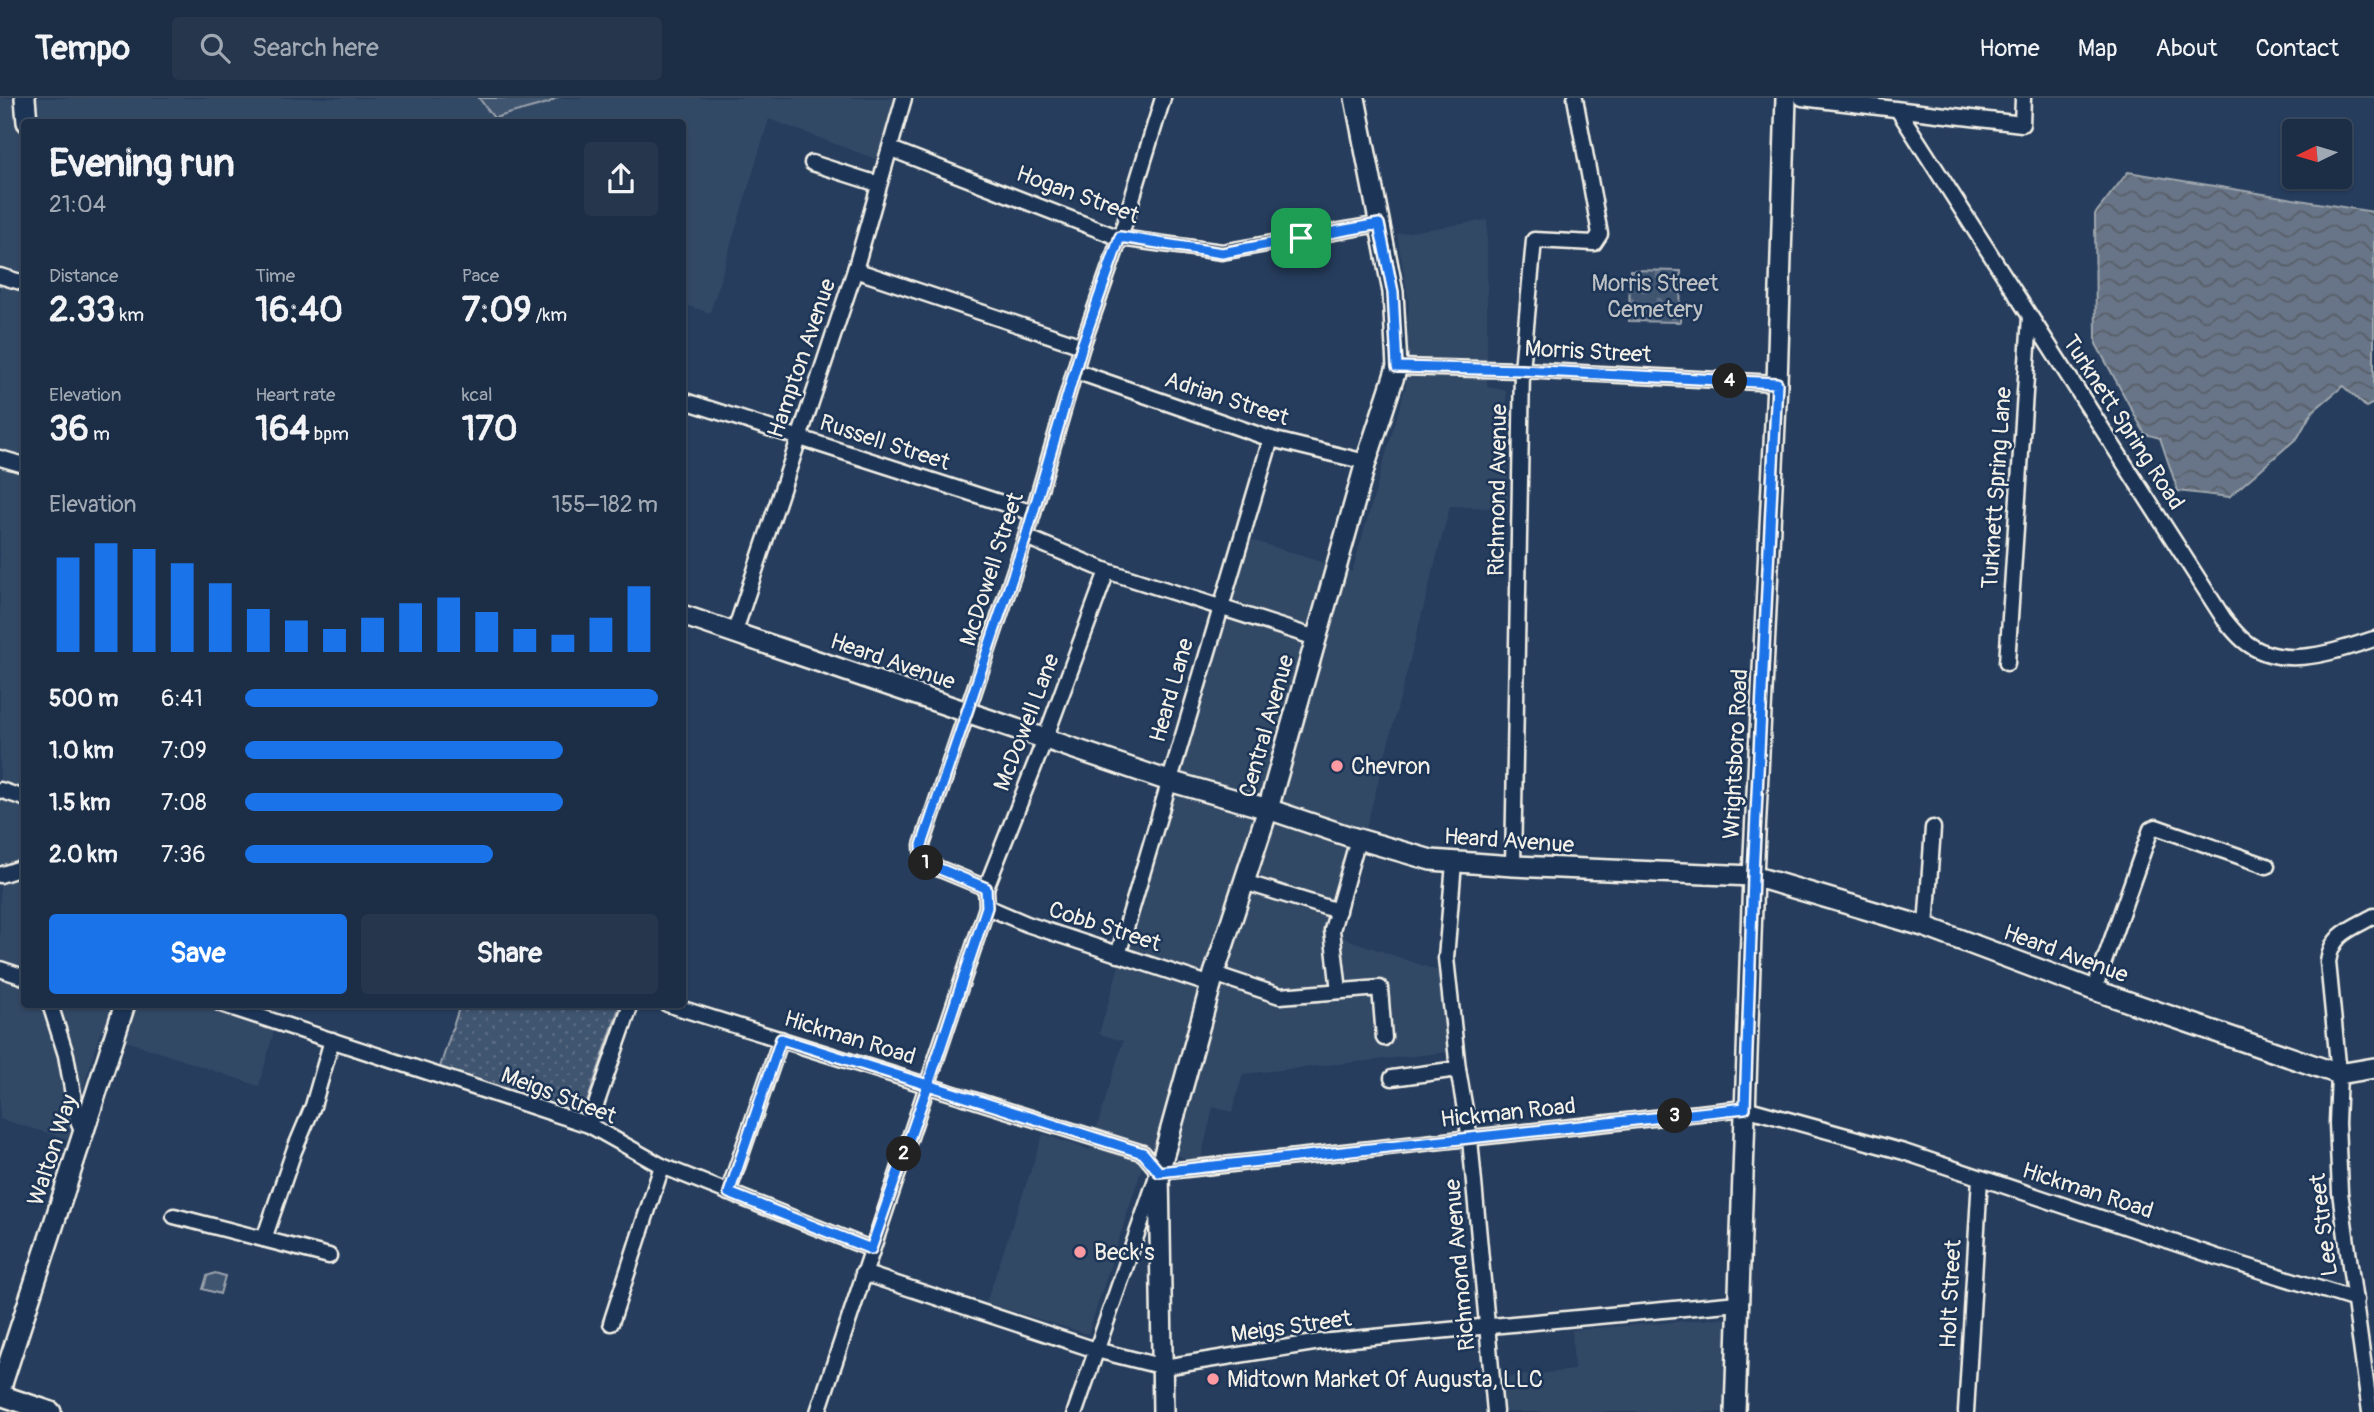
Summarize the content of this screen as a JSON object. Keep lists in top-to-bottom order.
{
  "streets": {
    "main road": [
      "Heard Avenue",
      "Central Avenue",
      "Wrightsboro Road",
      "Walton Way"
    ],
    "street": [
      "Hogan Street",
      "Morris Street",
      "Hampton Avenue",
      "Adrian Street",
      "Turknett Spring Road",
      "Russell Street",
      "Turknett Spring Lane",
      "Richmond Avenue",
      "McDowell Street",
      "Heard Lane",
      "McDowell Lane",
      "Cobb Street",
      "Hickman Road",
      "Meigs Street",
      "Lee Street",
      "Holt Street"
    ]
  },
  "crossings": [
    ["Hogan Street", "Hampton Avenue"],
    ["Hogan Street", "McDowell Street"],
    ["Hogan Street", "Central Avenue"],
    ["Morris Street", "Richmond Avenue"],
    ["Morris Street", "Central Avenue"],
    ["Morris Street", "Wrightsboro Road"],
    ["Hampton Avenue", "Russell Street"],
    ["Hampton Avenue", "Heard Avenue"],
    ["Adrian Street", "McDowell Street"],
    ["Adrian Street", "Heard Lane"],
    ["Adrian Street", "Central Avenue"],
    ["Turknett Spring Road", "Turknett Spring Lane"],
    ["Russell Street", "McDowell Street"],
    ["Richmond Avenue", "Heard Avenue"],
    ["Richmond Avenue", "Hickman Road"],
    ["Richmond Avenue", "Meigs Street"],
    ["McDowell Street", "Heard Avenue"],
    ["McDowell Street", "McDowell Lane"],
    ["Heard Avenue", "Heard Lane"],
    ["Heard Avenue", "McDowell Lane"],
    ["Heard Avenue", "Central Avenue"],
    ["Heard Avenue", "Wrightsboro Road"],
    ["Heard Avenue", "Lee Street"],
    ["Heard Lane", "Cobb Street"],
    ["Central Avenue", "Cobb Street"],
    ["Central Avenue", "Hickman Road"],
    ["Central Avenue", "Meigs Street"],
    ["Wrightsboro Road", "Hickman Road"],
    ["Wrightsboro Road", "Meigs Street"],
    ["Hickman Road", "Lee Street"],
    ["Hickman Road", "Holt Street"]
  ],
  "parks": ["Morris Street Cemetery"],
  "places": ["Chevron", "Beck's", "Midtown Market Of Augusta, LLC"],
  "north": "left",
  "page": {
    "header": "Tempo",
    "search": "Search here",
    "nav": [
      "Home",
      "Map",
      "About",
      "Contact"
    ],
    "heading": ["Evening run", "21:04"],
    "stats": [
      ["Distance", "2.33 km"],
      ["Time", "16:40"],
      ["Pace", "7:09 /km"],
      ["Elevation", "36 m"],
      ["Heart rate", "164 bpm"],
      ["kcal", "170"]
    ],
    "pins": [
      "4",
      "1",
      "3",
      "2"
    ],
    "chart": ["Elevation", "155–182 m"],
    "list": [
      {
        "name": "500 m",
        "note": "6:41"
      },
      {
        "name": "1.0 km",
        "note": "7:09"
      },
      {
        "name": "1.5 km",
        "note": "7:08"
      },
      {
        "name": "2.0 km",
        "note": "7:36"
      }
    ],
    "buttons": ["Save", "Share"]
  }
}
